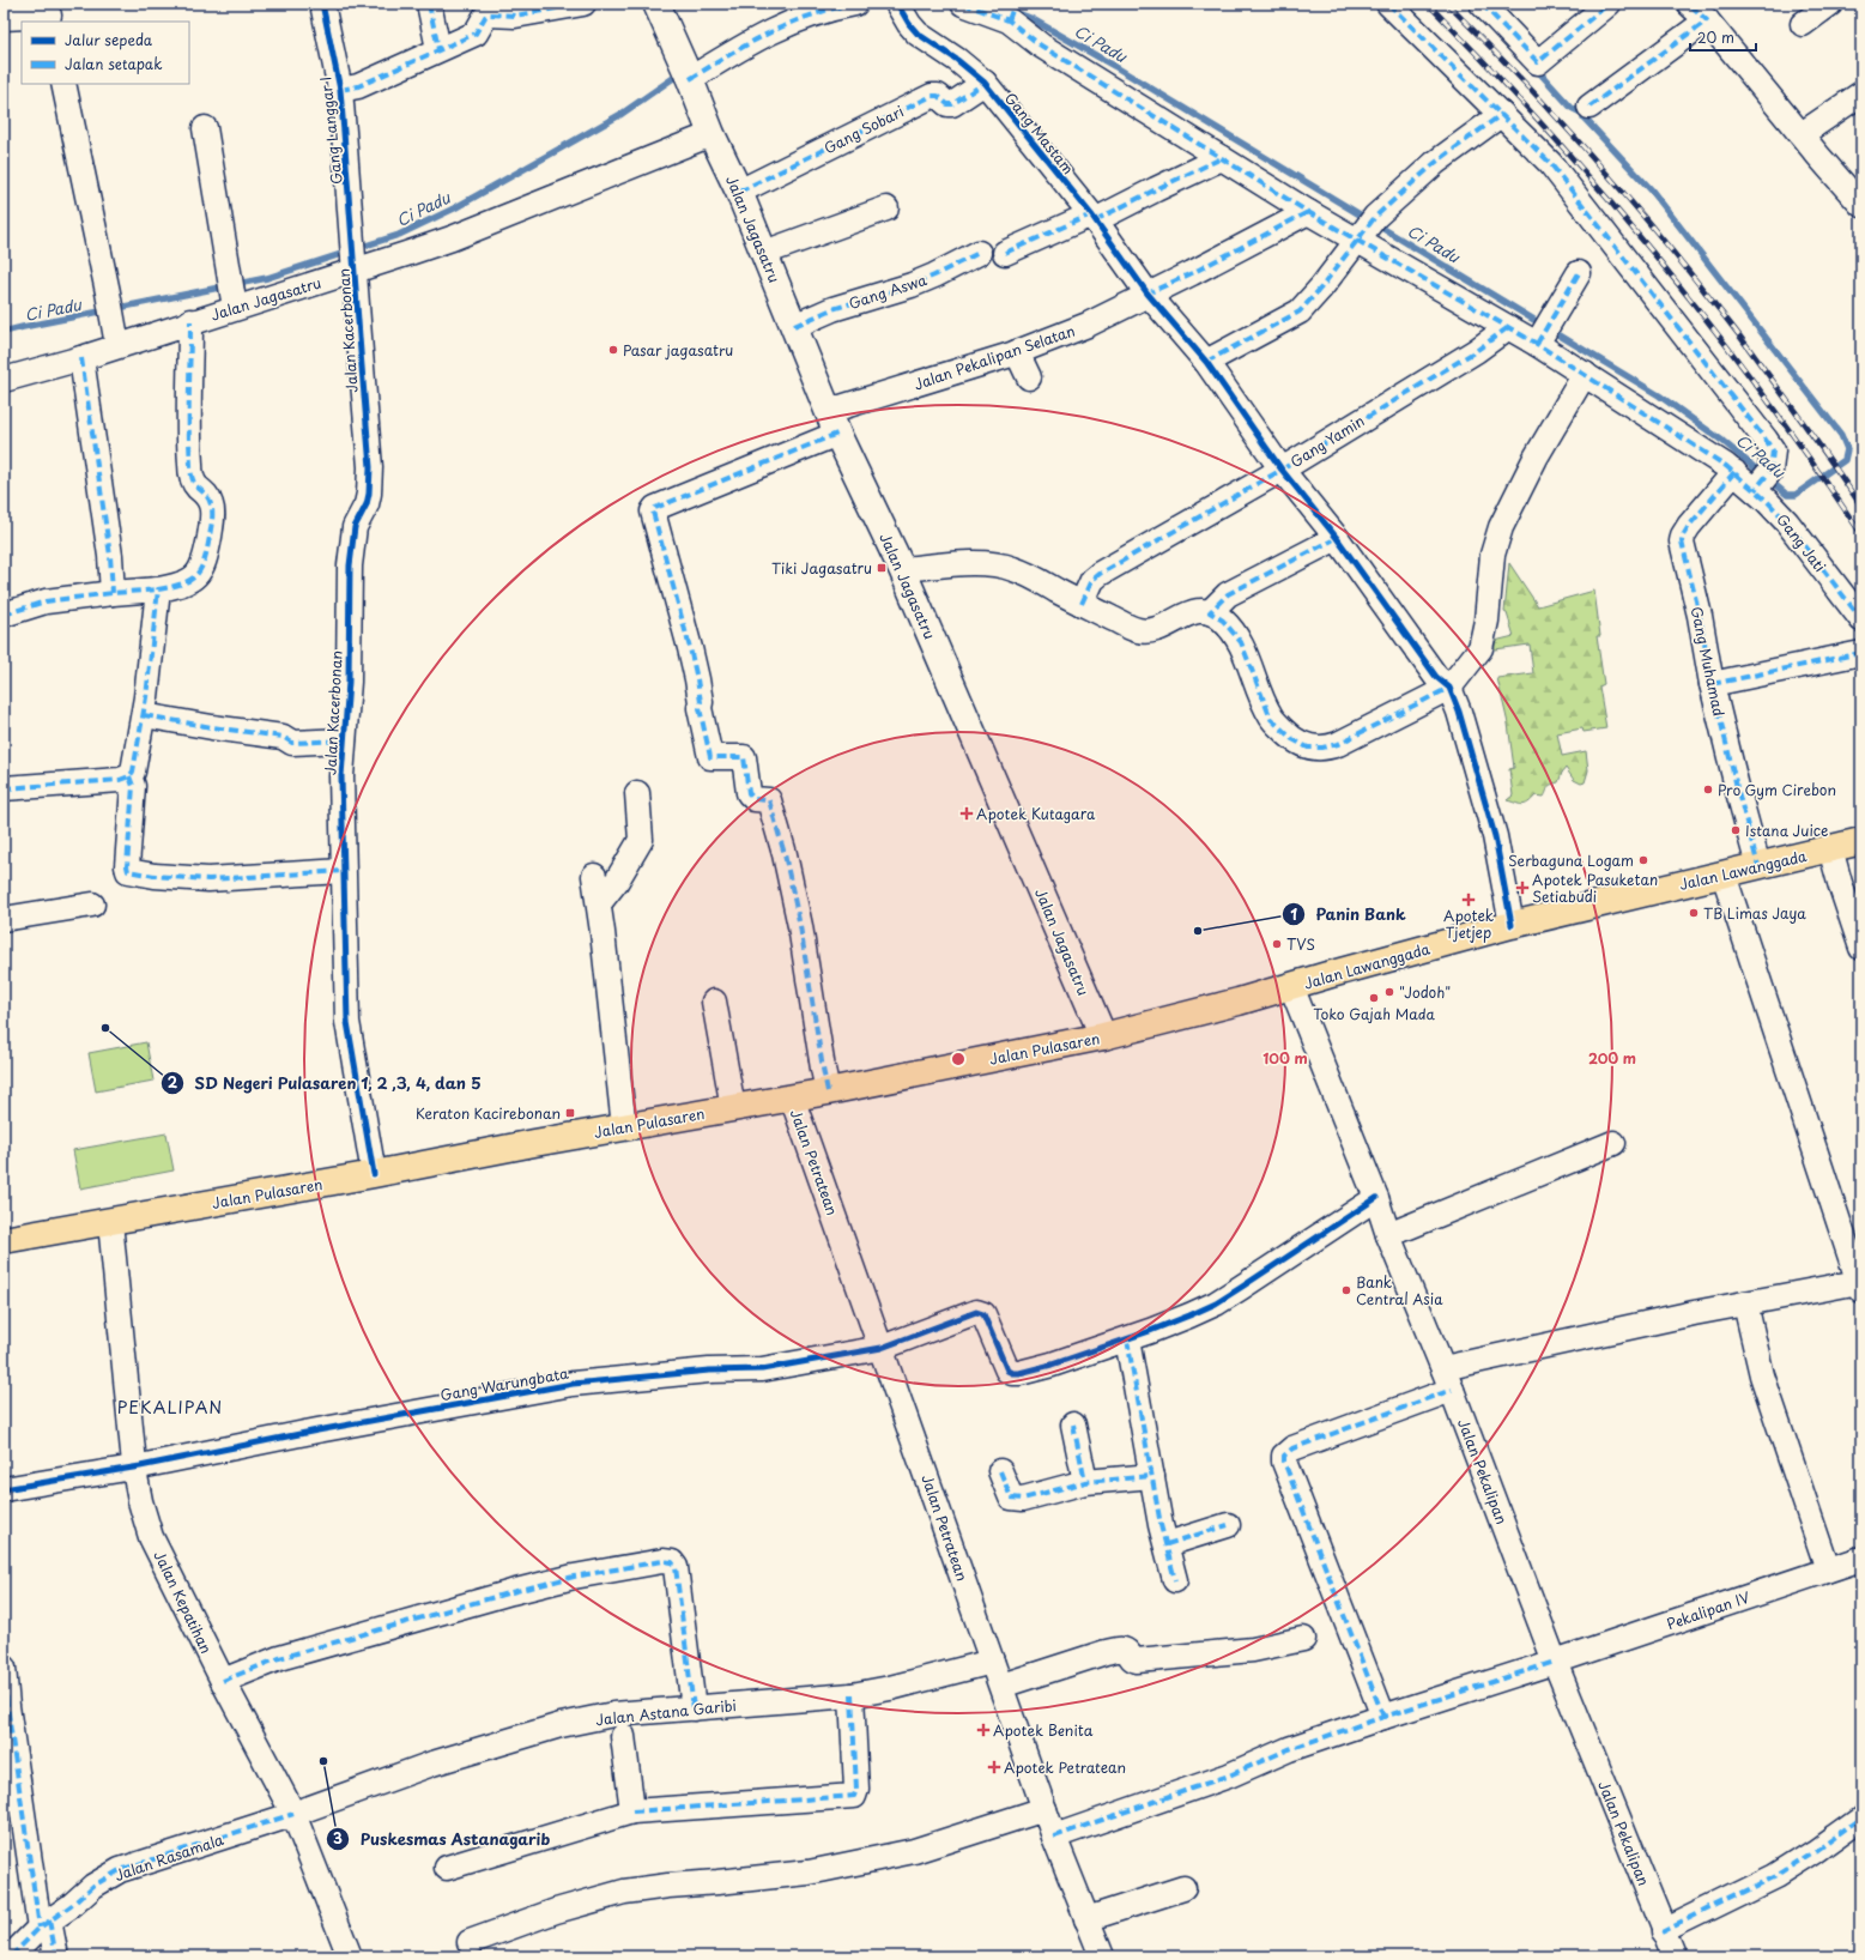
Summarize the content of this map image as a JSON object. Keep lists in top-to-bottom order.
{
  "streets": {
    "main road": ["Jalan Lawanggada", "Jalan Pulasaren"],
    "street": [
      "Gang Sobari",
      "Gang Langgar I",
      "Gang Mastam",
      "Jalan Jagasatru",
      "Gang Aswa",
      "Jalan Kacerbonan",
      "Jalan Pekalipan Selatan",
      "Gang Yamin",
      "Gang Jati",
      "Gang Muhamad",
      "Jalan Petratean",
      "Gang Warungbata",
      "Jalan Pekalipan",
      "Jalan Kepatihan",
      "Pekalipan IV",
      "Jalan Astana Garibi",
      "Jalan Rasamala"
    ]
  },
  "crossings": [
    ["Gang Sobari", "Gang Mastam"],
    ["Gang Sobari", "Jalan Jagasatru"],
    ["Gang Langgar I", "Jalan Jagasatru"],
    ["Gang Langgar I", "Jalan Kacerbonan"],
    ["Gang Mastam", "Jalan Pekalipan Selatan"],
    ["Gang Mastam", "Gang Yamin"],
    ["Jalan Jagasatru", "Gang Aswa"],
    ["Jalan Jagasatru", "Jalan Kacerbonan"],
    ["Jalan Jagasatru", "Jalan Pekalipan Selatan"],
    ["Jalan Jagasatru", "Jalan Pulasaren"],
    ["Jalan Kacerbonan", "Jalan Pulasaren"],
    ["Jalan Pekalipan Selatan", "Gang Jati"],
    ["Jalan Pekalipan Selatan", "Jalan Pulasaren"],
    ["Gang Yamin", "Gang Jati"],
    ["Gang Jati", "Gang Muhamad"],
    ["Gang Muhamad", "Jalan Lawanggada"],
    ["Jalan Lawanggada", "Jalan Pulasaren"],
    ["Jalan Lawanggada", "Jalan Pekalipan"],
    ["Jalan Pulasaren", "Jalan Petratean"],
    ["Jalan Pulasaren", "Jalan Pekalipan"],
    ["Jalan Pulasaren", "Jalan Kepatihan"],
    ["Jalan Petratean", "Gang Warungbata"],
    ["Jalan Petratean", "Pekalipan IV"],
    ["Jalan Petratean", "Jalan Astana Garibi"],
    ["Gang Warungbata", "Jalan Kepatihan"],
    ["Jalan Pekalipan", "Pekalipan IV"],
    ["Jalan Kepatihan", "Jalan Astana Garibi"],
    ["Jalan Kepatihan", "Jalan Rasamala"],
    ["Jalan Astana Garibi", "Jalan Rasamala"]
  ],
  "districts": ["PEKALIPAN"],
  "water": ["Ci Padu"],
  "places": {
    "other": [
      "Pasar jagasatru",
      "Pro Gym Cirebon",
      "Istana Juice",
      "Serbaguna Logam",
      "TB Limas Jaya",
      "Panin Bank",
      "TVS",
      "\"Jodoh\"",
      "Toko Gajah Mada",
      "SD Negeri Pulasaren 1, 2 ,3, 4, dan 5",
      "Bank Central Asia",
      "Puskesmas Astanagarib"
    ],
    "transit": ["Tiki Jagasatru", "Keraton Kacirebonan"],
    "health": [
      "Apotek Kutagara",
      "Apotek Pasuketan Setiabudi",
      "Apotek Tjetjep",
      "Apotek Benita",
      "Apotek Petratean"
    ]
  },
  "legend": ["Jalur sepeda", "Jalan setapak"],
  "scale_bar": "20 m",
  "rings": ["100 m", "200 m"]
}
